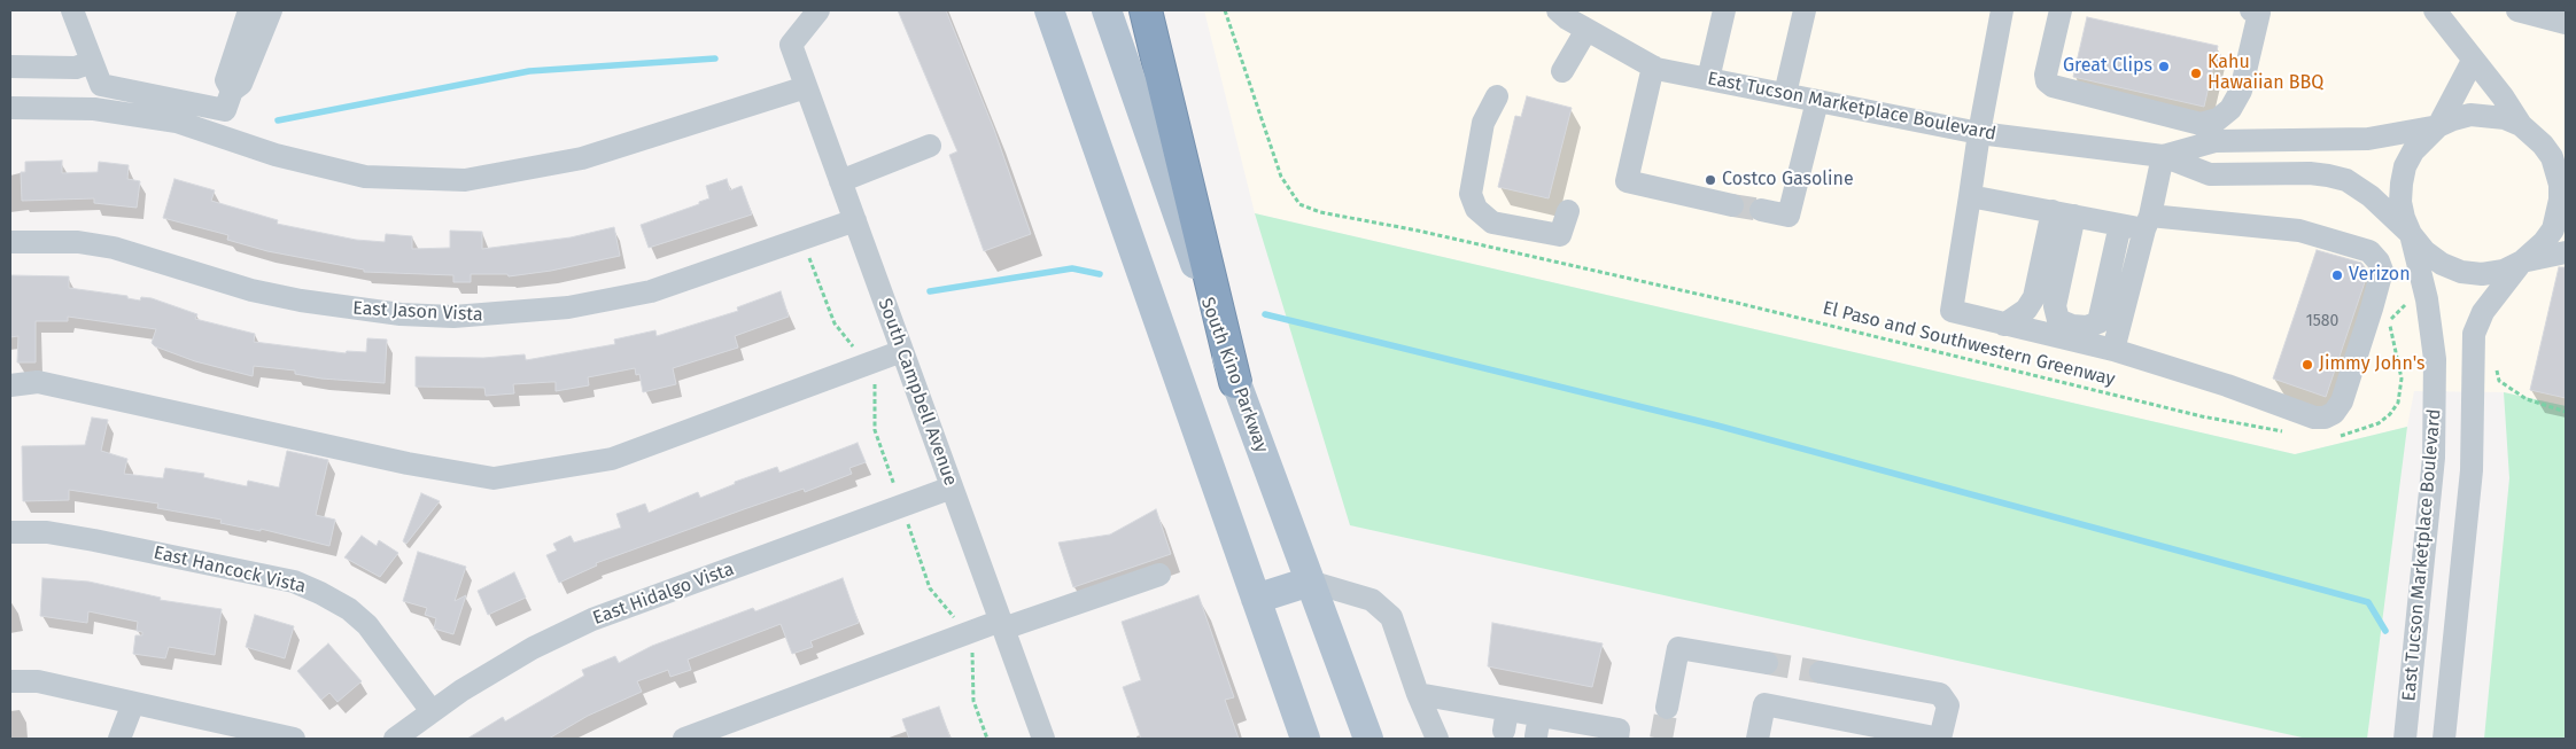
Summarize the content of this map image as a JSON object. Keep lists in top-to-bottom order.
{
  "streets": {
    "main road": ["South Kino Parkway"],
    "street": [
      "East Tucson Marketplace Boulevard",
      "East Jason Vista",
      "South Campbell Avenue",
      "East Hancock Vista",
      "East Hidalgo Vista"
    ],
    "path": ["El Paso and Southwestern Greenway"]
  },
  "crossings": [
    ["East Jason Vista", "South Campbell Avenue"],
    ["South Campbell Avenue", "East Hidalgo Vista"],
    ["East Hancock Vista", "East Hidalgo Vista"]
  ],
  "places": [
    "Great Clips",
    "Kahu Hawaiian BBQ",
    "Costco Gasoline",
    "Verizon",
    "Jimmy John's"
  ],
  "house_numbers": ["1580"]
}
